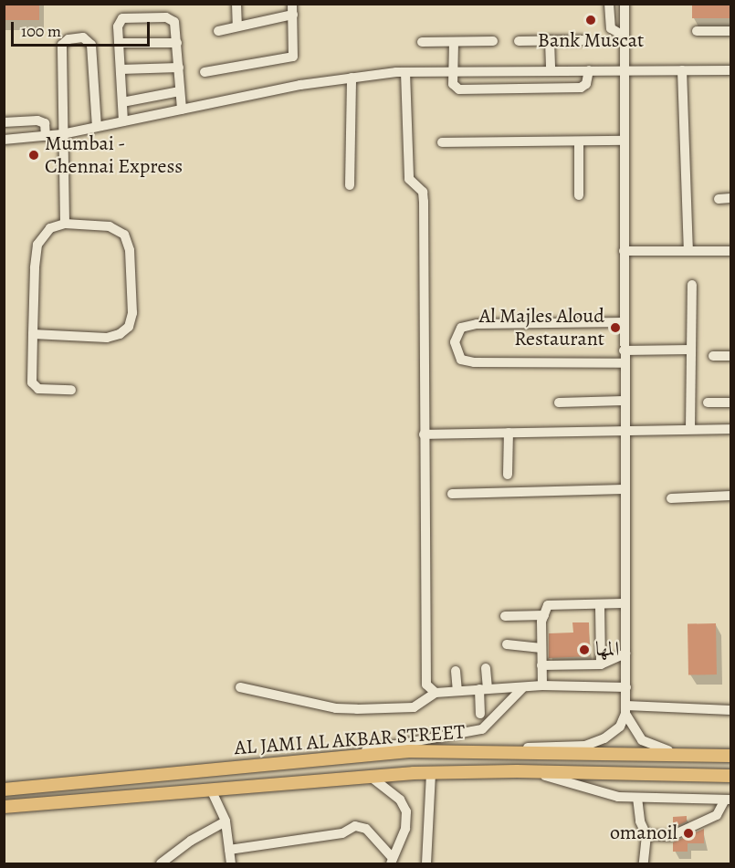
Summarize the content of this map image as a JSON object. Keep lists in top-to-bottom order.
{
  "streets": {
    "main road": ["AL JAMI AL AKBAR STREET"]
  },
  "places": [
    "Bank Muscat",
    "Mumbai - Chennai Express",
    "Al Majles Aloud Restaurant",
    "المه‍ا",
    "omanoil"
  ],
  "scale_bar": "100 m"
}
